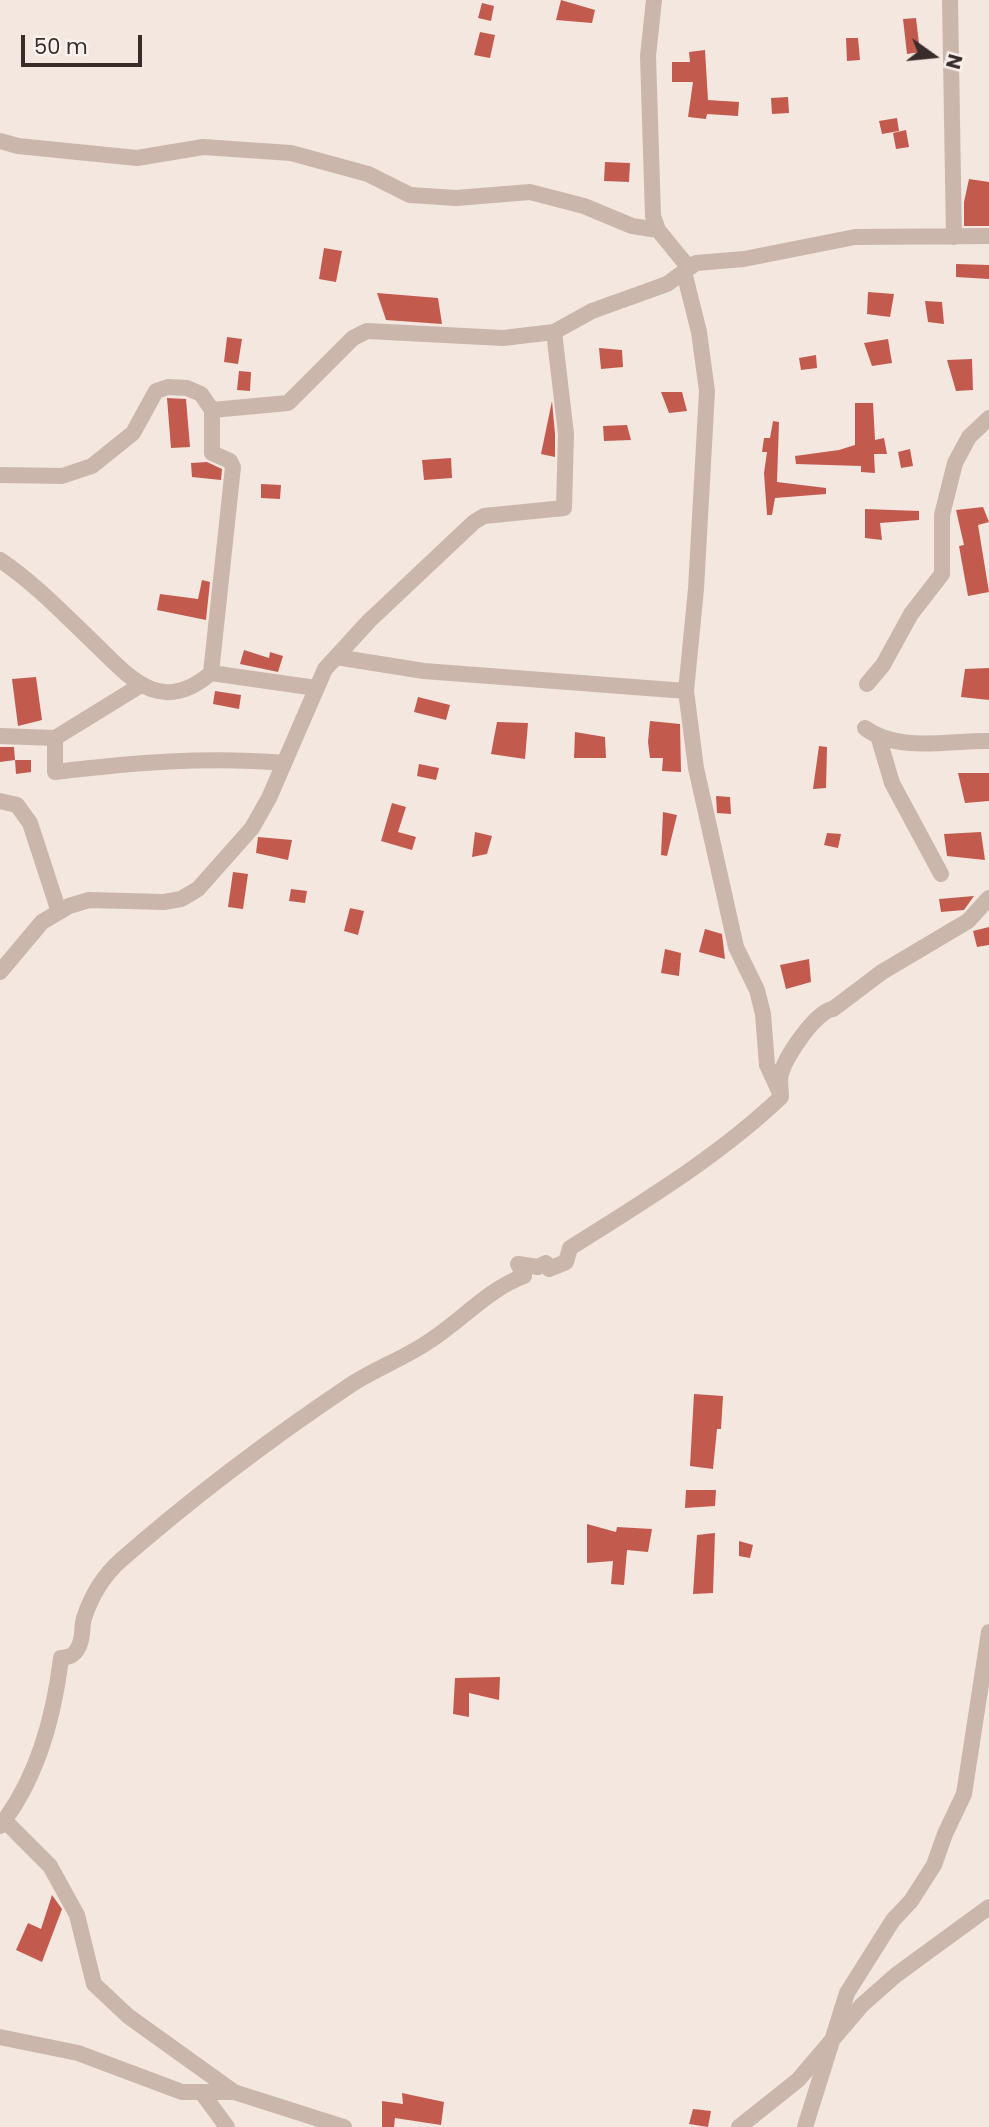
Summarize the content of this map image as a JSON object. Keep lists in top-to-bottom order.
{
  "scale_bar": "50 m",
  "north": "right"
}
